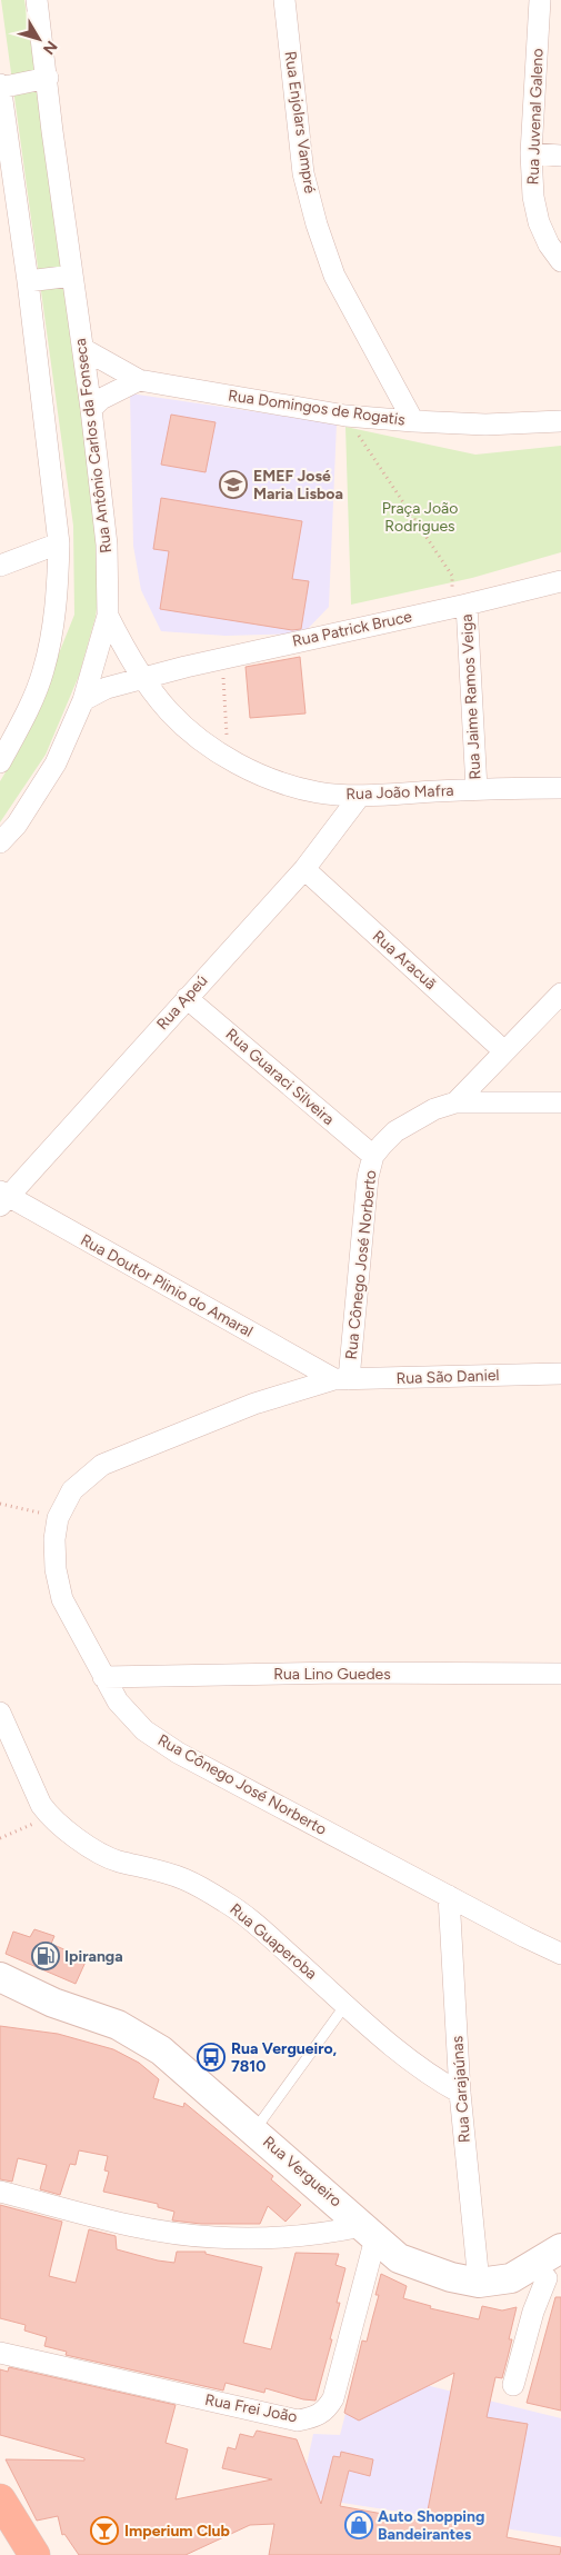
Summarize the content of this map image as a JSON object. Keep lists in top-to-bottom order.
{
  "streets": {
    "main road": ["Rua Vergueiro"],
    "street": [
      "Rua Juvenal Galeno",
      "Rua Enjolars Vampré",
      "Rua Domingos de Rogatis",
      "Rua Antônio Carlos da Fonseca",
      "Rua Patrick Bruce",
      "Rua Jaime Ramos Veiga",
      "Rua João Mafra",
      "Rua Aracuã",
      "Rua Apeú",
      "Rua Guaraci Silveira",
      "Rua Cônego José Norberto",
      "Rua Doutor Plinio do Amaral",
      "Rua São Daniel",
      "Rua Lino Guedes",
      "Rua Guaperoba",
      "Rua Carajaúnas",
      "Rua Frei João"
    ]
  },
  "crossings": [
    ["Rua Enjolars Vampré", "Rua Domingos de Rogatis"],
    ["Rua Domingos de Rogatis", "Rua Antônio Carlos da Fonseca"],
    ["Rua Antônio Carlos da Fonseca", "Rua João Mafra"],
    ["Rua Patrick Bruce", "Rua Jaime Ramos Veiga"],
    ["Rua Patrick Bruce", "Rua João Mafra"],
    ["Rua Jaime Ramos Veiga", "Rua João Mafra"],
    ["Rua João Mafra", "Rua Apeú"],
    ["Rua Aracuã", "Rua Apeú"],
    ["Rua Apeú", "Rua Guaraci Silveira"],
    ["Rua Apeú", "Rua Doutor Plinio do Amaral"],
    ["Rua Guaraci Silveira", "Rua Cônego José Norberto"],
    ["Rua Cônego José Norberto", "Rua Doutor Plinio do Amaral"],
    ["Rua Cônego José Norberto", "Rua São Daniel"],
    ["Rua Cônego José Norberto", "Rua Lino Guedes"],
    ["Rua Cônego José Norberto", "Rua Carajaúnas"],
    ["Rua Doutor Plinio do Amaral", "Rua São Daniel"],
    ["Rua Guaperoba", "Rua Carajaúnas"],
    ["Rua Carajaúnas", "Rua Vergueiro"],
    ["Rua Vergueiro", "Rua Frei João"]
  ],
  "parks": ["Praça João Rodrigues"],
  "places": {
    "school or university": ["EMEF José Maria Lisboa"],
    "fuel station": ["Ipiranga"],
    "bus stop": ["Rua Vergueiro, 7810"],
    "shop": ["Auto Shopping Bandeirantes"],
    "bar": ["Imperium Club"]
  },
  "north": "bottom right"
}
